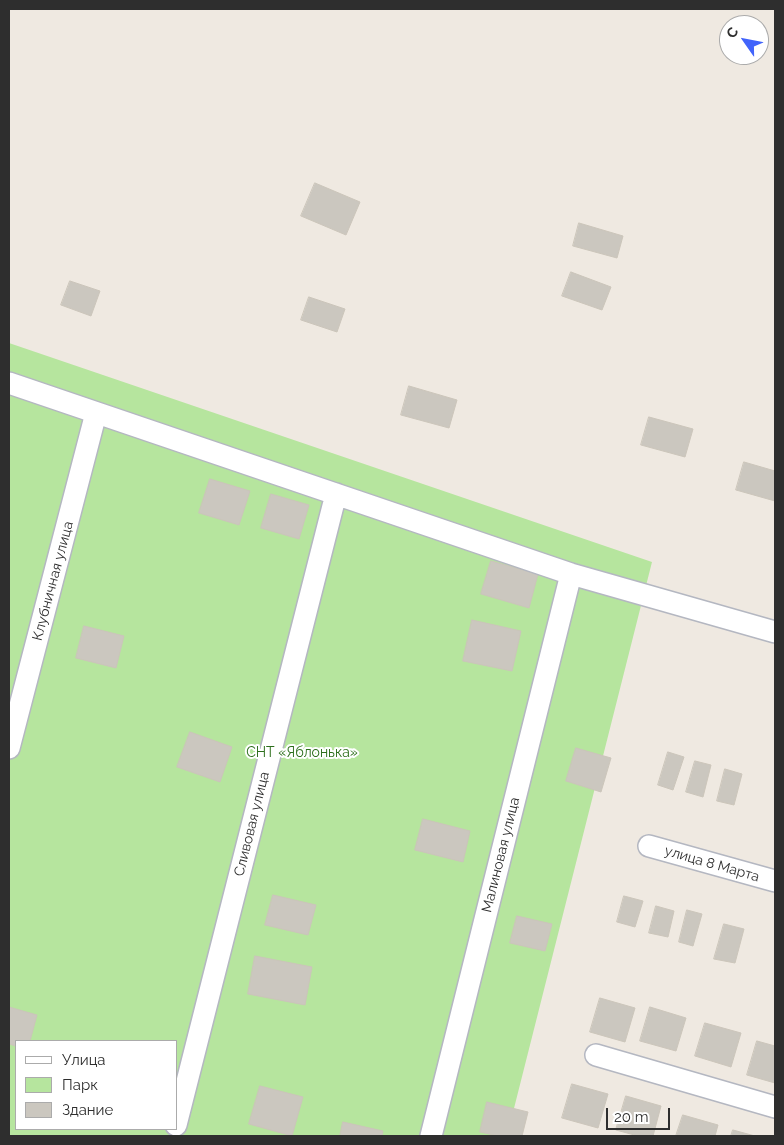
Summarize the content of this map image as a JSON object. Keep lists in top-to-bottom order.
{
  "streets": {
    "street": [
      "Клубничная улица",
      "Сливовая улица",
      "Малиновая улица",
      "улица 8 Марта"
    ]
  },
  "parks": ["СНТ «Яблонька»"],
  "legend": ["Улица", "Парк", "Здание"],
  "scale_bar": "20 m",
  "north": "top left"
}
